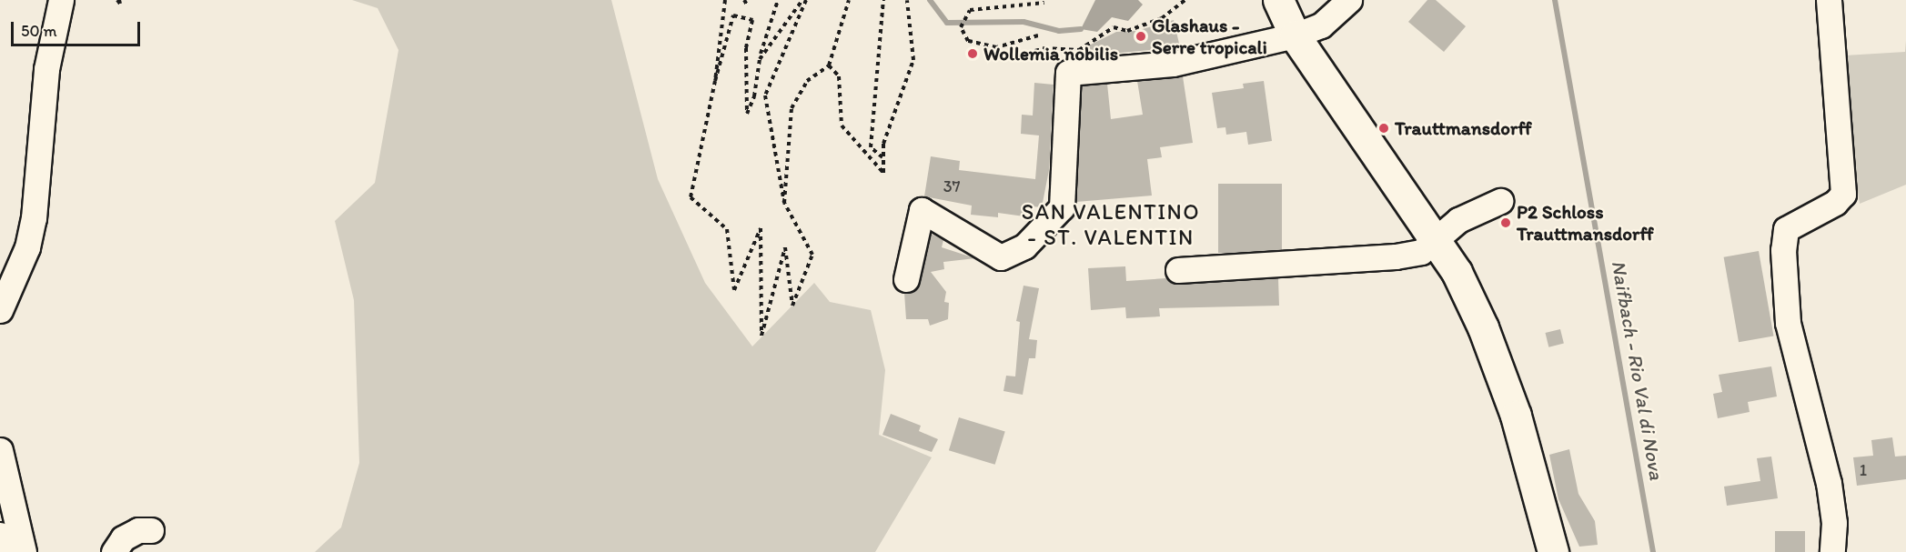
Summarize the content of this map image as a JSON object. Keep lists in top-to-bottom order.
{
  "districts": ["SAN VALENTINO - ST. VALENTIN"],
  "water": ["Naifbach - Rio Val di Nova"],
  "places": [
    "Glashaus - Serre tropicali",
    "Wollemia nobilis",
    "Trauttmansdorff",
    "P2 Schloss Trauttmansdorff"
  ],
  "house_numbers": ["37", "1"],
  "scale_bar": "50 m"
}
